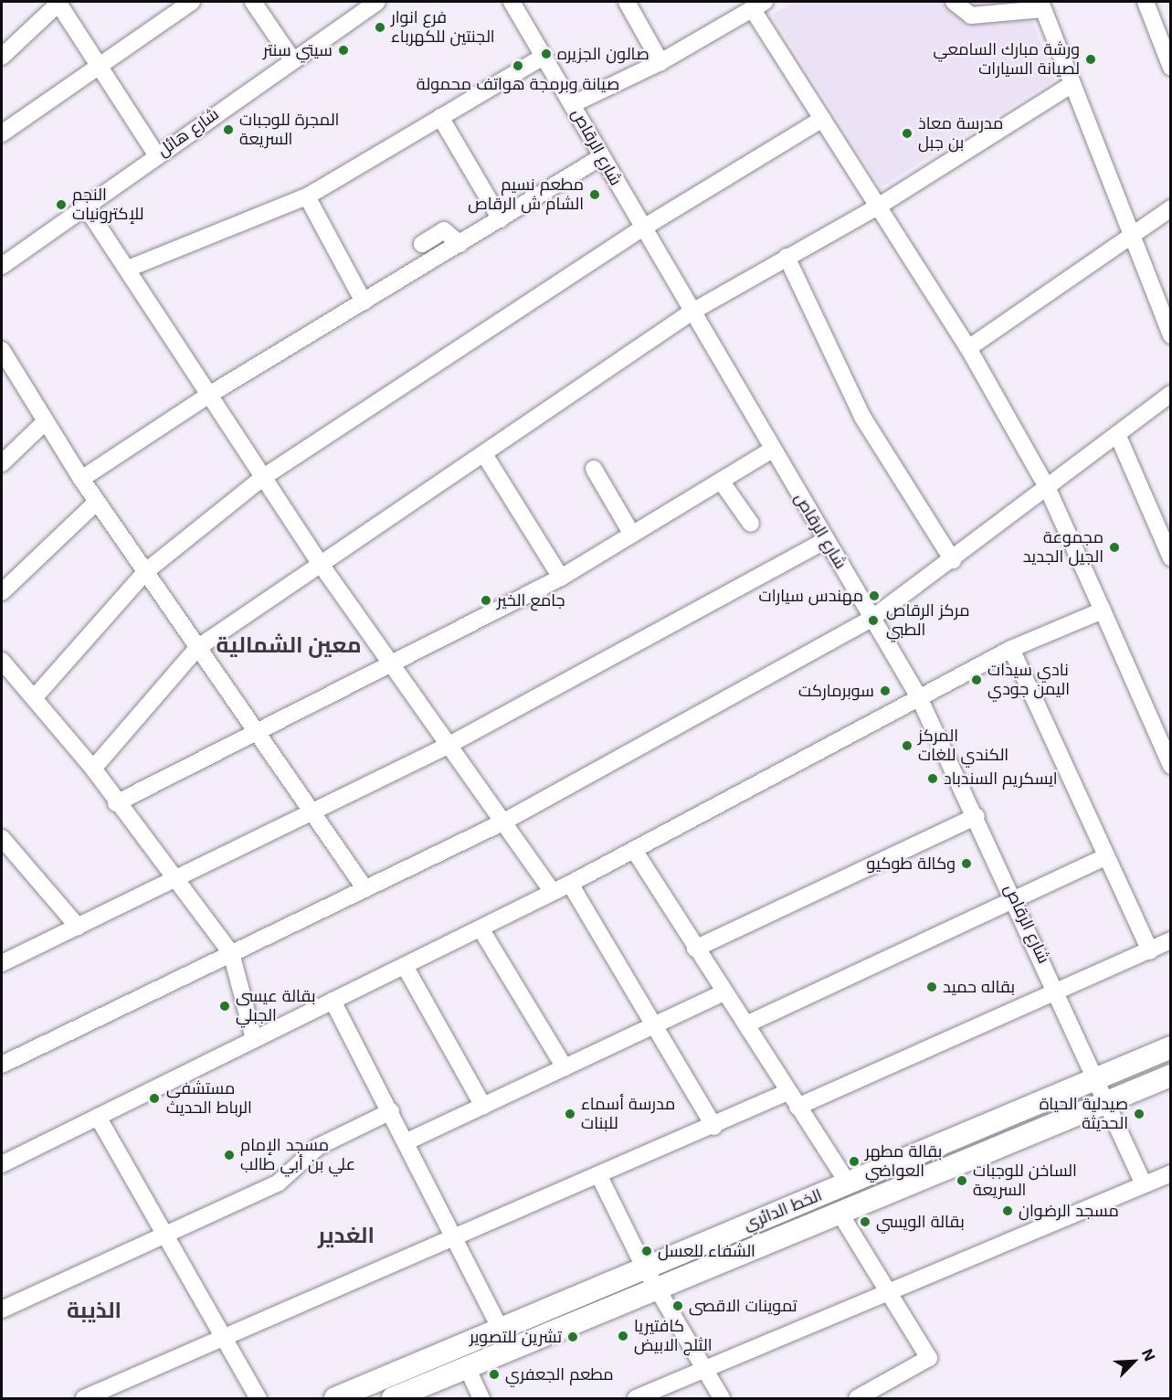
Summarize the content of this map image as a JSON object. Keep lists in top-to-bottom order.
{
  "streets": {
    "main road": ["الخط الدائري"],
    "street": ["شارع هائل", "شارع الرقاص"]
  },
  "crossings": [
    ["شارع الرقاص", "الخط الدائري"]
  ],
  "districts": ["معين الشمالية", "الغدير", "الذيبة"],
  "places": [
    "فرع انوار الجنتين للكهرباء",
    "سيتي سنتر",
    "صالون الجزيره",
    "ورشة مبارك السامعي لصيانة السيارات",
    "صيانة وبرمجة هواتف محمولة",
    "المجرة للوجبات السريعة",
    "مدرسة معاذ بن جبل",
    "مطعم نسيم الشام ش الرقاص",
    "النجم للإكترونيات",
    "مجموعة الجيل الجديد",
    "مهندس سيارات",
    "جامع الخير",
    "مركز الرقاص الطبي",
    "نادي سيدات اليمن جودي",
    "سوبرماركت",
    "المركز الكندي للغات",
    "ايسكريم السندباد",
    "وكالة طوكيو",
    "بقاله حميد",
    "بقالة عيسى الجبلي",
    "مستشفى الرباط الحديث",
    "مدرسة أسماء للبنات",
    "صيدلية الحياة الحديثة",
    "مسجد الإمام علي بن أبي طالب",
    "بقالة مطهر العواضي",
    "الساخن للوجبات السريعة",
    "مسجد الرضوان",
    "بقالة الويسي",
    "الشفاء للعسل",
    "تموينات الاقصى",
    "كافتيريا الثلج الابيض",
    "تشرين للتصوير",
    "مطعم الجعفري"
  ],
  "north": "top right"
}
